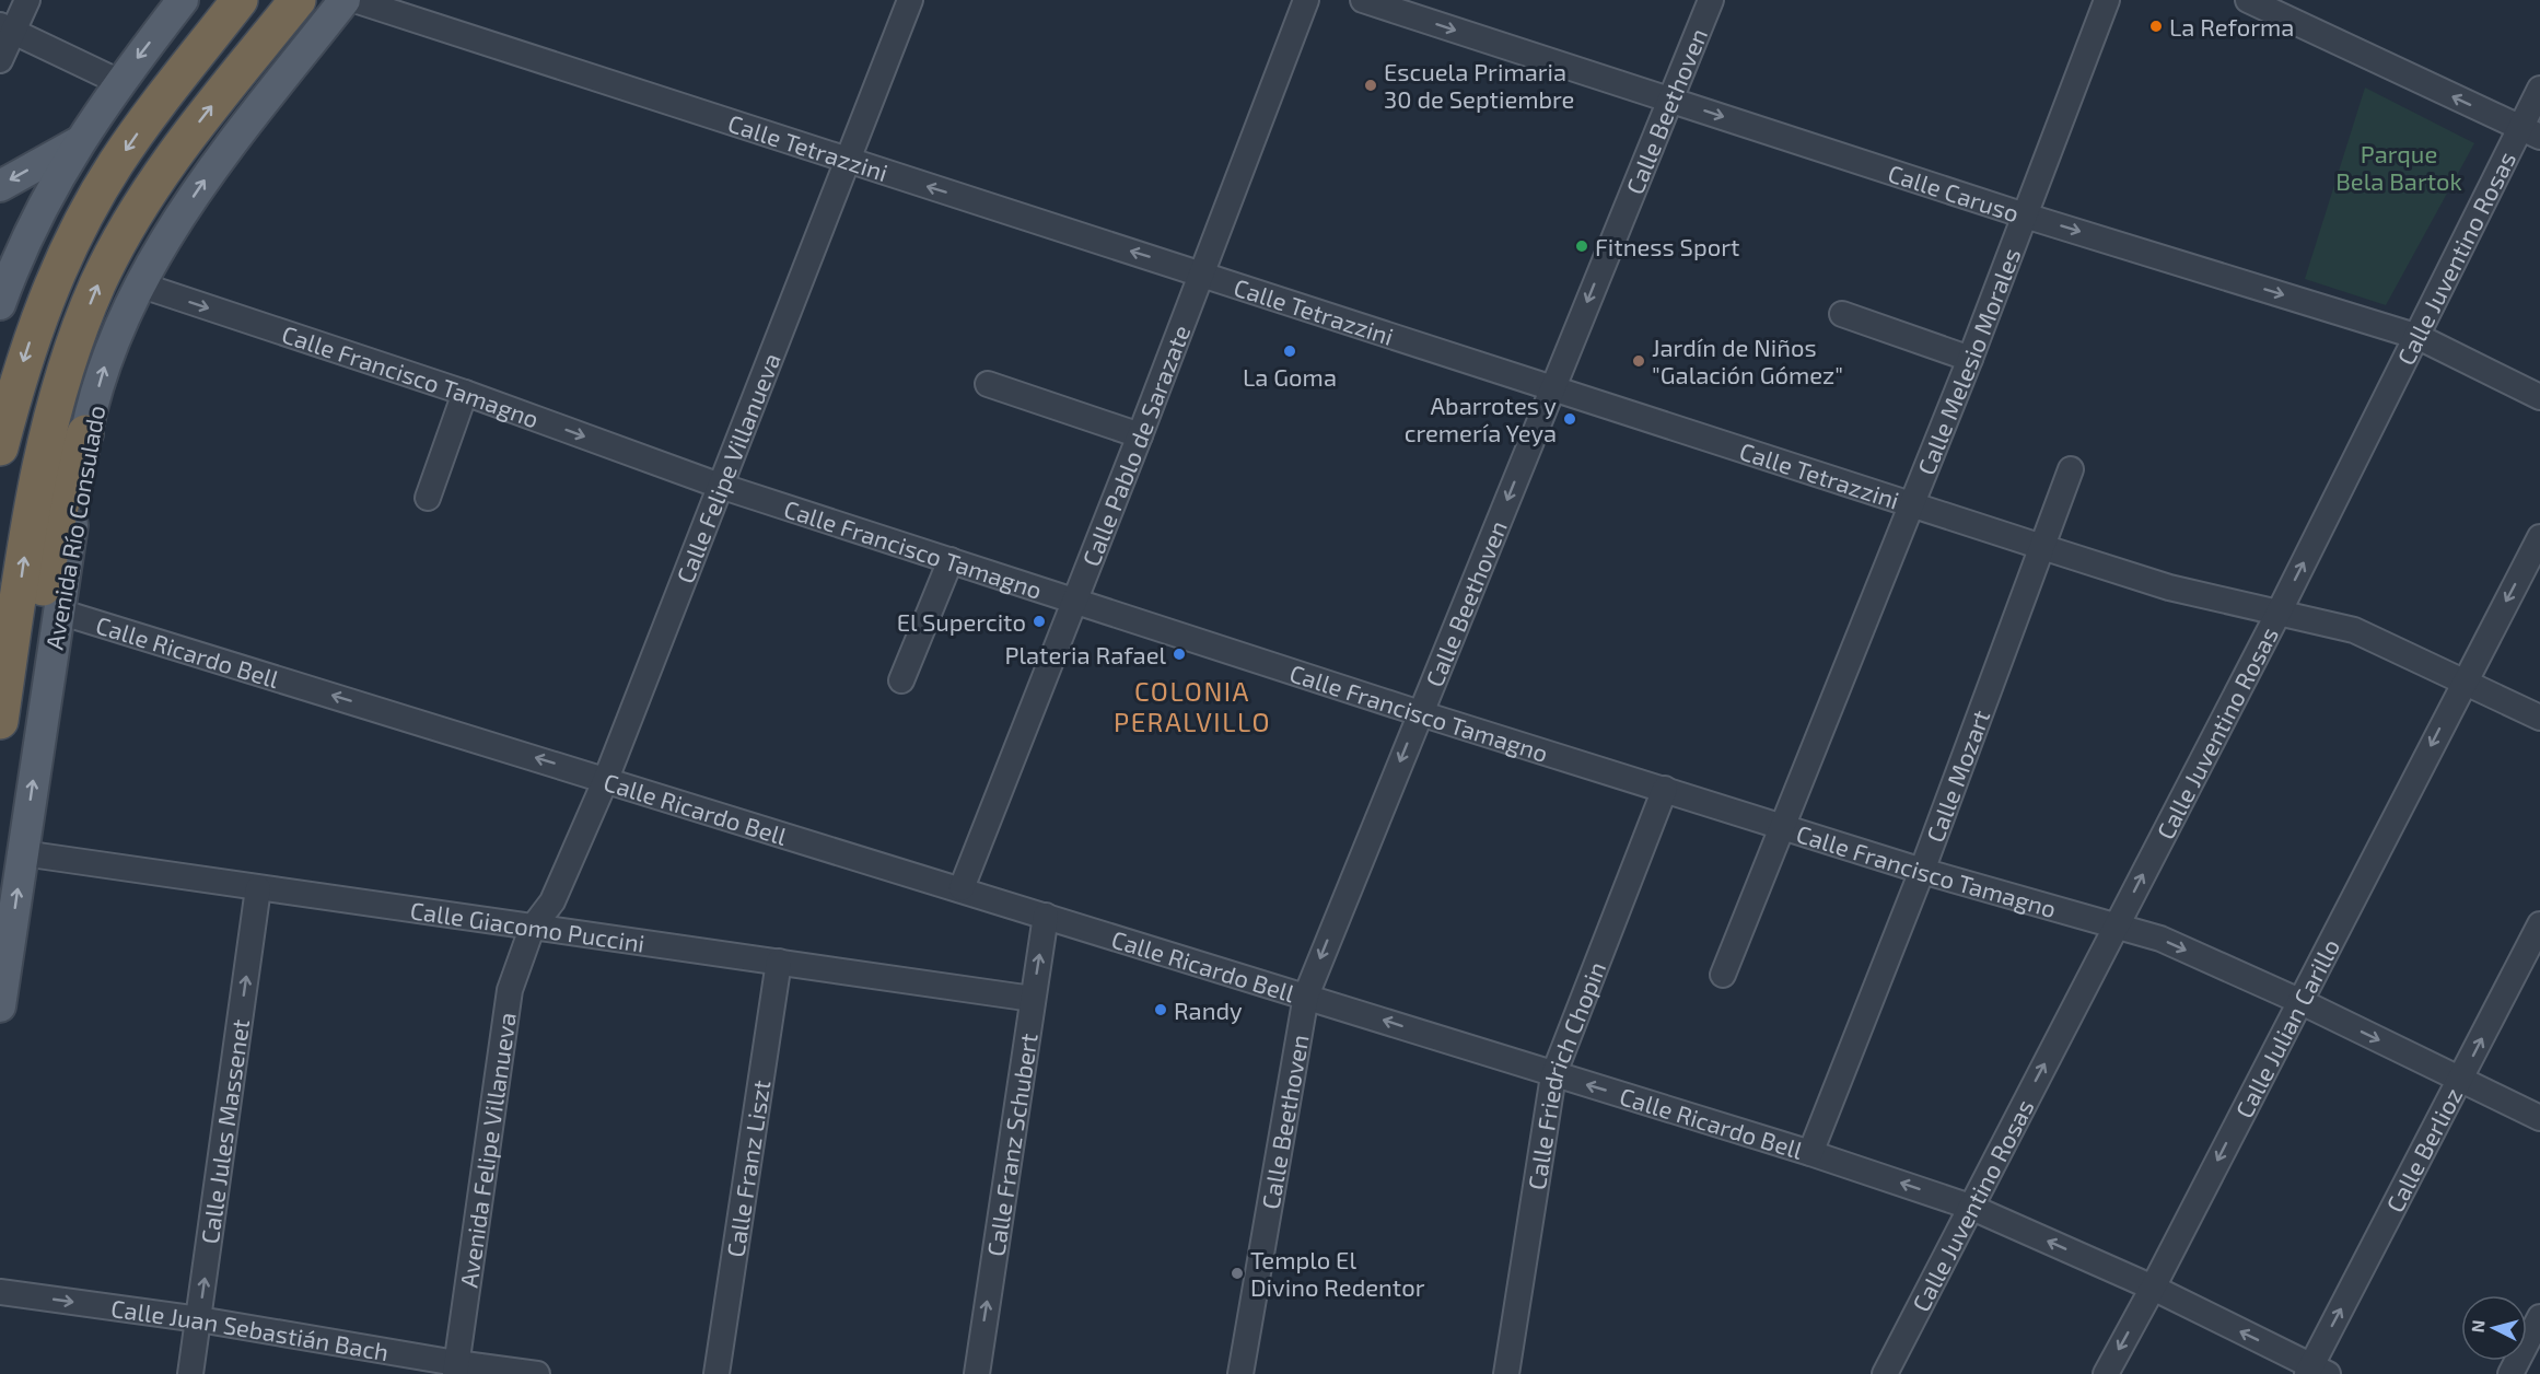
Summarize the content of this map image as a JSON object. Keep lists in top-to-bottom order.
{
  "streets": {
    "main road": ["Avenida Río Consulado"],
    "street": [
      "Calle Beethoven",
      "Calle Tetrazzini",
      "Calle Caruso",
      "Calle Juventino Rosas",
      "Calle Melesio Morales",
      "Calle Francisco Tamagno",
      "Calle Pablo de Sarazate",
      "Calle Felipe Villanueva",
      "Calle Ricardo Bell",
      "Calle Mozart",
      "Calle Giacomo Puccini",
      "Calle Julian Carillo",
      "Calle Friedrich Chopin",
      "Calle Jules Massenet",
      "Calle Franz Schubert",
      "Avenida Felipe Villanueva",
      "Calle Berlioz",
      "Calle Franz Liszt",
      "Calle Juan Sebastián Bach"
    ]
  },
  "crossings": [
    ["Calle Beethoven", "Calle Tetrazzini"],
    ["Calle Beethoven", "Calle Caruso"],
    ["Calle Beethoven", "Calle Francisco Tamagno"],
    ["Calle Beethoven", "Calle Ricardo Bell"],
    ["Calle Tetrazzini", "Calle Juventino Rosas"],
    ["Calle Tetrazzini", "Calle Melesio Morales"],
    ["Calle Tetrazzini", "Calle Pablo de Sarazate"],
    ["Calle Tetrazzini", "Calle Felipe Villanueva"],
    ["Calle Tetrazzini", "Calle Mozart"],
    ["Calle Tetrazzini", "Calle Julian Carillo"],
    ["Calle Caruso", "Calle Juventino Rosas"],
    ["Calle Caruso", "Calle Melesio Morales"],
    ["Calle Juventino Rosas", "Calle Francisco Tamagno"],
    ["Calle Juventino Rosas", "Calle Ricardo Bell"],
    ["Calle Melesio Morales", "Calle Francisco Tamagno"],
    ["Calle Francisco Tamagno", "Calle Pablo de Sarazate"],
    ["Calle Francisco Tamagno", "Calle Felipe Villanueva"],
    ["Calle Francisco Tamagno", "Avenida Río Consulado"],
    ["Calle Francisco Tamagno", "Calle Mozart"],
    ["Calle Francisco Tamagno", "Calle Julian Carillo"],
    ["Calle Francisco Tamagno", "Calle Friedrich Chopin"],
    ["Calle Francisco Tamagno", "Calle Berlioz"],
    ["Calle Pablo de Sarazate", "Calle Ricardo Bell"],
    ["Calle Felipe Villanueva", "Calle Ricardo Bell"],
    ["Calle Felipe Villanueva", "Calle Giacomo Puccini"],
    ["Calle Felipe Villanueva", "Avenida Felipe Villanueva"],
    ["Avenida Río Consulado", "Calle Ricardo Bell"],
    ["Avenida Río Consulado", "Calle Giacomo Puccini"],
    ["Calle Ricardo Bell", "Calle Mozart"],
    ["Calle Ricardo Bell", "Calle Julian Carillo"],
    ["Calle Ricardo Bell", "Calle Friedrich Chopin"],
    ["Calle Ricardo Bell", "Calle Franz Schubert"],
    ["Calle Ricardo Bell", "Calle Berlioz"],
    ["Calle Giacomo Puccini", "Calle Jules Massenet"],
    ["Calle Giacomo Puccini", "Calle Franz Schubert"],
    ["Calle Giacomo Puccini", "Avenida Felipe Villanueva"],
    ["Calle Giacomo Puccini", "Calle Franz Liszt"],
    ["Calle Jules Massenet", "Calle Juan Sebastián Bach"],
    ["Avenida Felipe Villanueva", "Calle Juan Sebastián Bach"]
  ],
  "one_way": [
    "Calle Beethoven",
    "Calle Caruso",
    "Calle Juventino Rosas",
    "Calle Francisco Tamagno",
    "Calle Ricardo Bell",
    "Calle Julian Carillo",
    "Calle Jules Massenet",
    "Calle Franz Schubert",
    "Calle Berlioz",
    "Calle Juan Sebastián Bach"
  ],
  "districts": ["COLONIA PERALVILLO"],
  "parks": ["Parque Bela Bartok"],
  "places": [
    "La Reforma",
    "Escuela Primaria 30 de Septiembre",
    "Fitness Sport",
    "La Goma",
    "Jardín de Niños \"Galación Gómez\"",
    "Abarrotes y cremería Yeya",
    "El Supercito",
    "Plateria Rafael",
    "Randy",
    "Templo El Divino Redentor"
  ],
  "north": "left"
}
